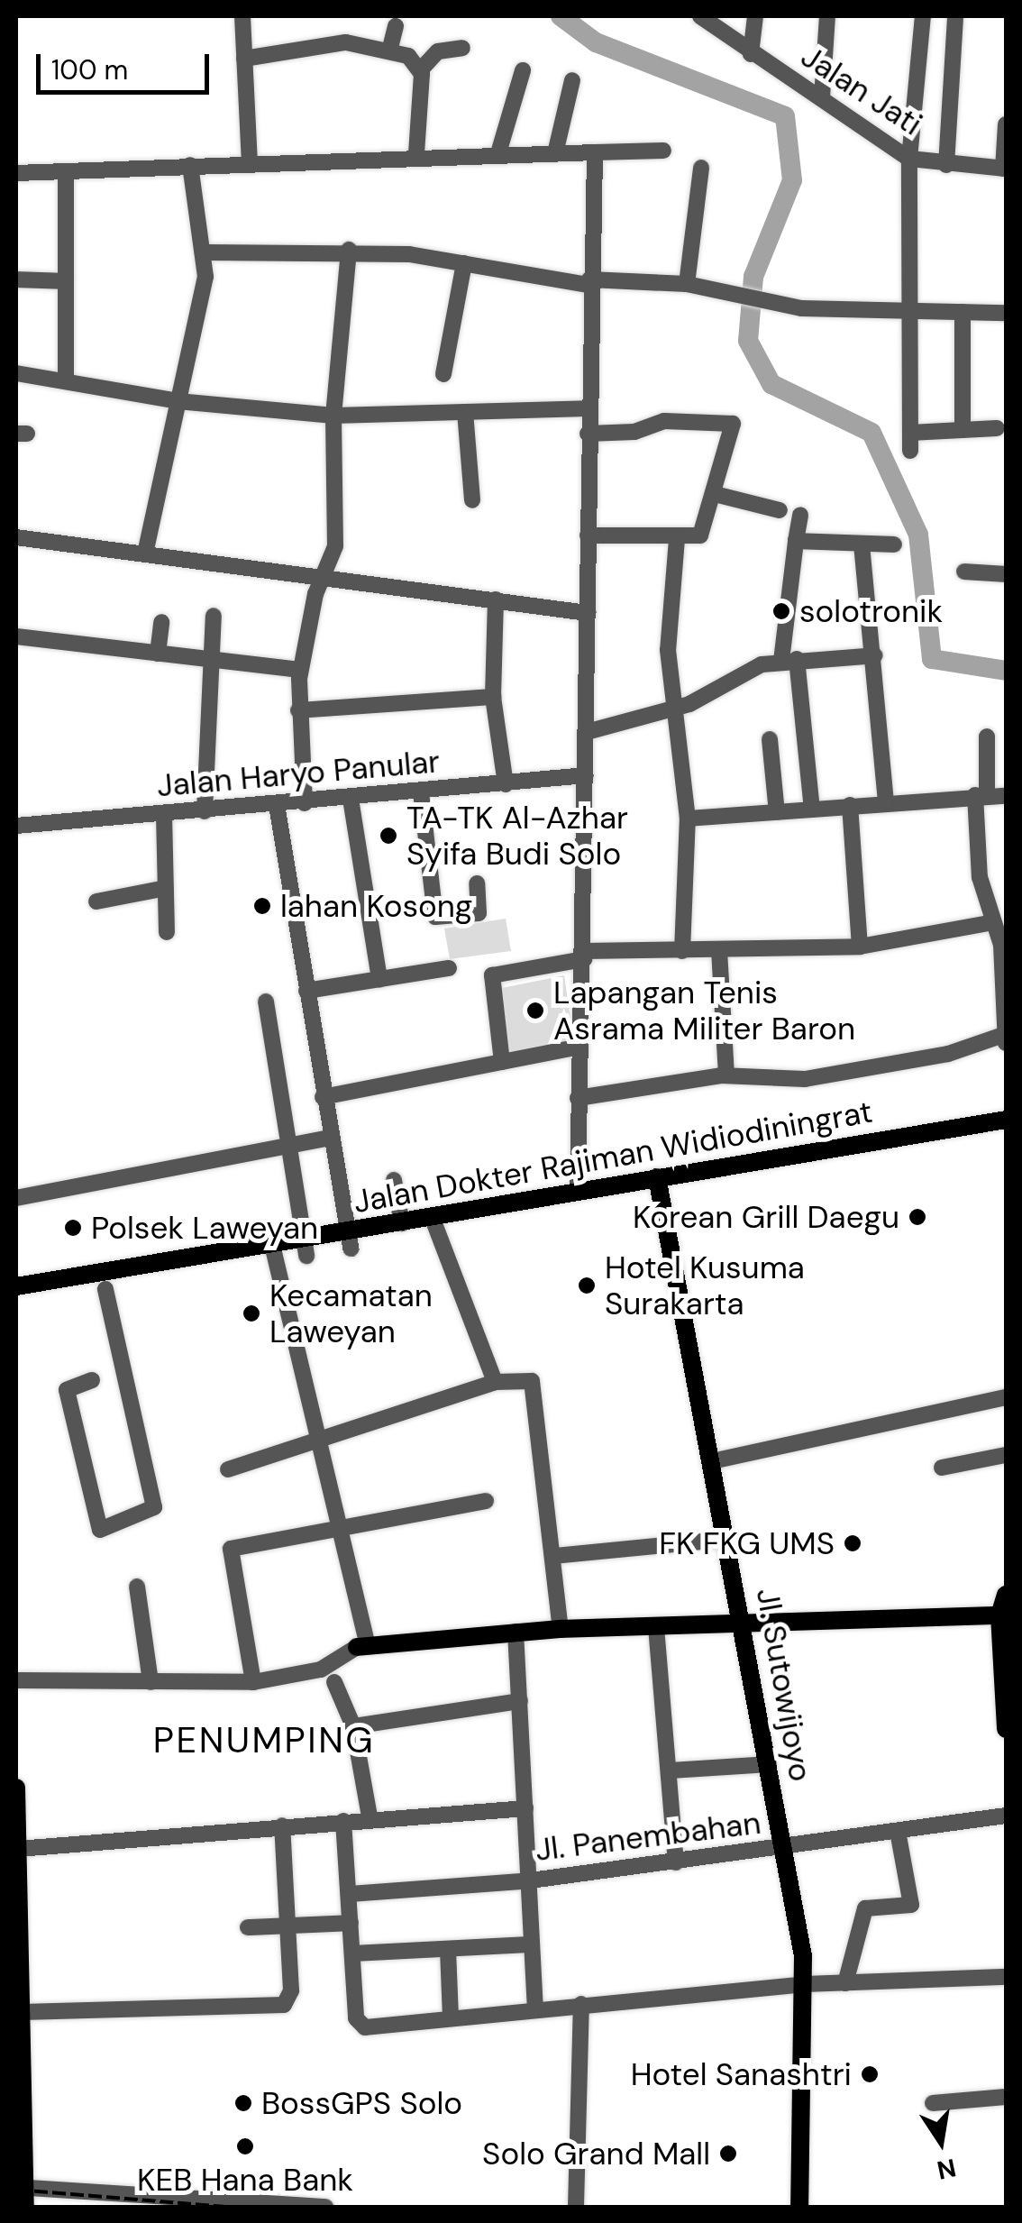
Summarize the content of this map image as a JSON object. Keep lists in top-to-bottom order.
{
  "streets": {
    "main road": ["Jalan Dokter Rajiman Widiodiningrat", "Jl. Sutowijoyo"],
    "street": ["Jalan Jati", "Jalan Haryo Panular", "Jl. Panembahan"]
  },
  "crossings": [
    ["Jalan Dokter Rajiman Widiodiningrat", "Jl. Sutowijoyo"],
    ["Jl. Sutowijoyo", "Jl. Panembahan"]
  ],
  "districts": ["PENUMPING"],
  "places": [
    "solotronik",
    "TA-TK Al-Azhar Syifa Budi Solo",
    "lahan Kosong",
    "Lapangan Tenis Asrama Militer Baron",
    "Korean Grill Daegu",
    "Polsek Laweyan",
    "Hotel Kusuma Surakarta",
    "Kecamatan Laweyan",
    "FK FKG UMS",
    "Hotel Sanashtri",
    "BossGPS Solo",
    "KEB Hana Bank",
    "Solo Grand Mall"
  ],
  "scale_bar": "100 m",
  "north": "bottom"
}
